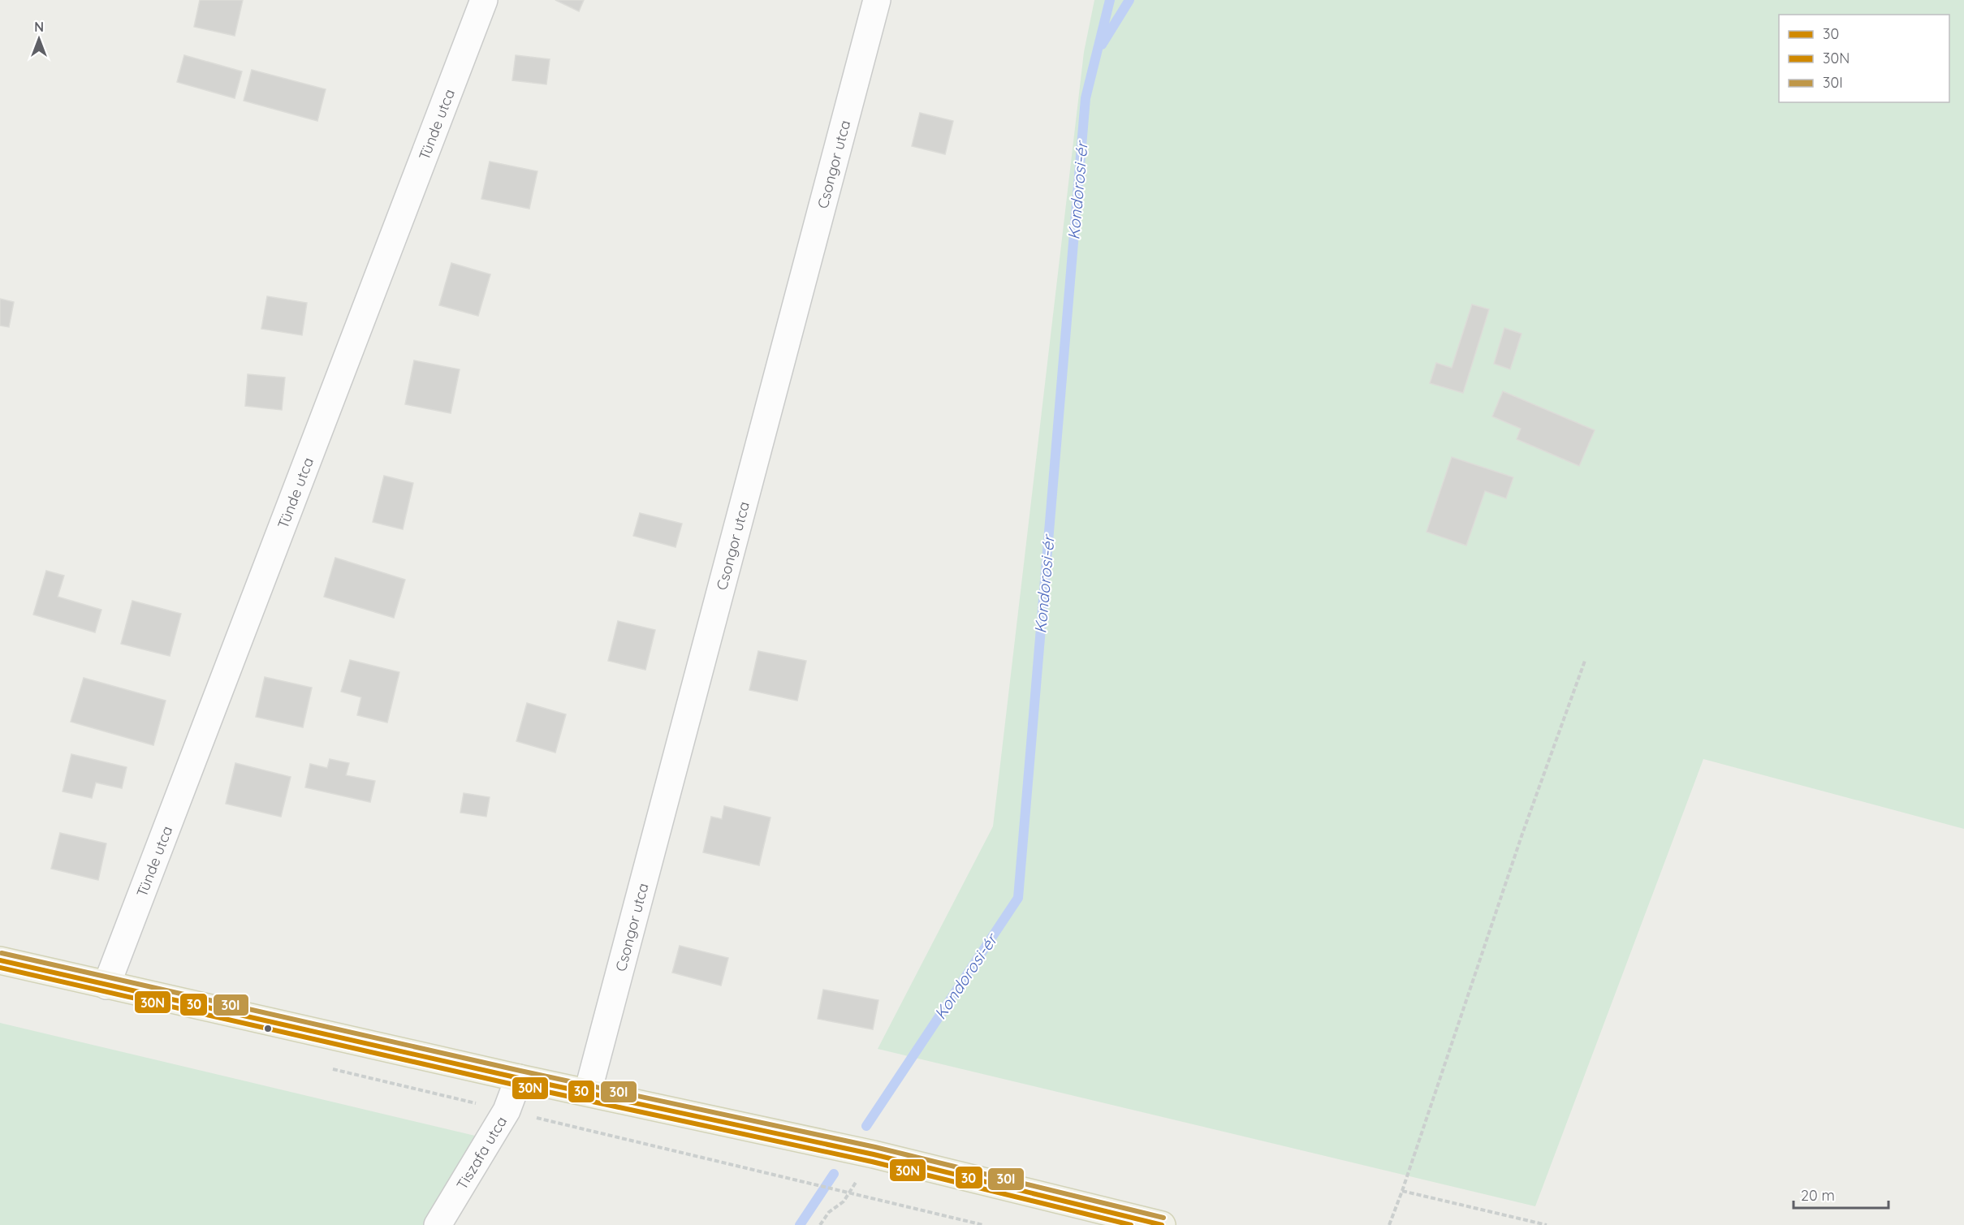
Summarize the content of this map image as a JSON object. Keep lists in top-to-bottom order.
{
  "streets": {
    "street": ["Tünde utca", "Csongor utca", "Tiszafa utca"]
  },
  "water": ["Kondorosi-ér"],
  "lines": ["transit line 30I", "transit line 30", "transit line 30N"],
  "legend": ["30", "30N", "30I"],
  "scale_bar": "20 m",
  "north": "top"
}
